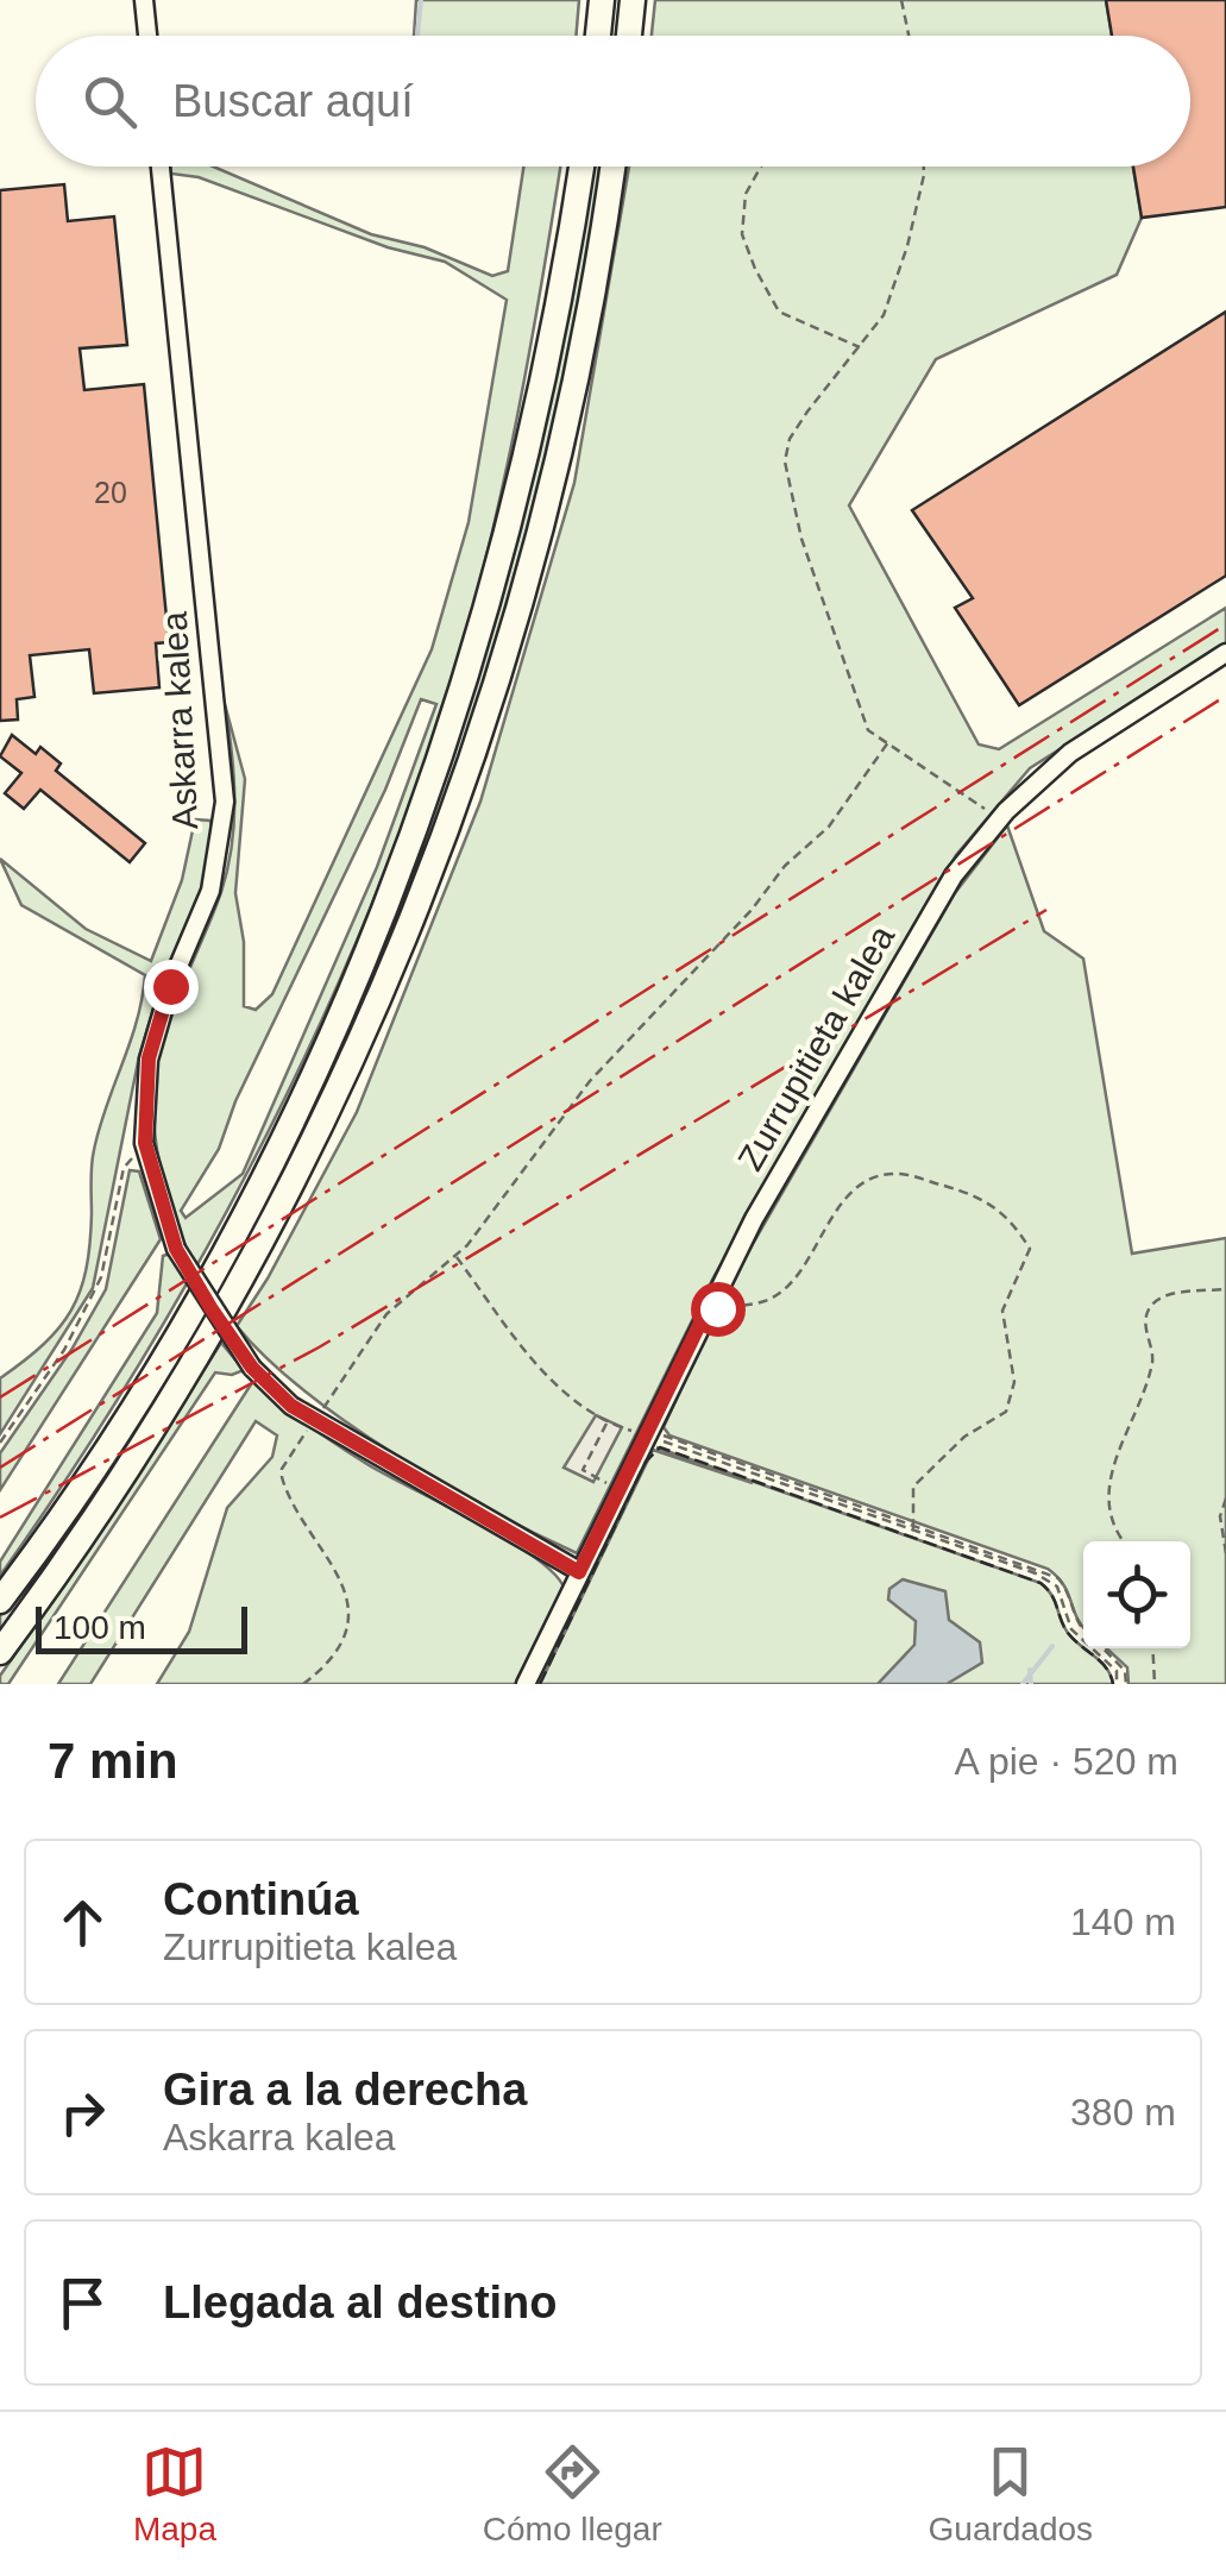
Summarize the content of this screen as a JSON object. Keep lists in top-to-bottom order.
{
  "streets": {
    "street": ["Askarra kalea", "Zurrupitieta kalea"]
  },
  "crossings": [
    ["Askarra kalea", "Zurrupitieta kalea"]
  ],
  "house_numbers": ["20"],
  "scale_bar": "100 m",
  "page": {
    "search": "Buscar aquí",
    "scale": "100 m",
    "heading": ["7 min", "A pie · 520 m"],
    "list": [
      ["Continúa", "Zurrupitieta kalea", "140 m"],
      ["Gira a la derecha", "Askarra kalea", "380 m"],
      "Llegada al destino"
    ],
    "nav": ["Mapa", "Cómo llegar", "Guardados"]
  }
}
